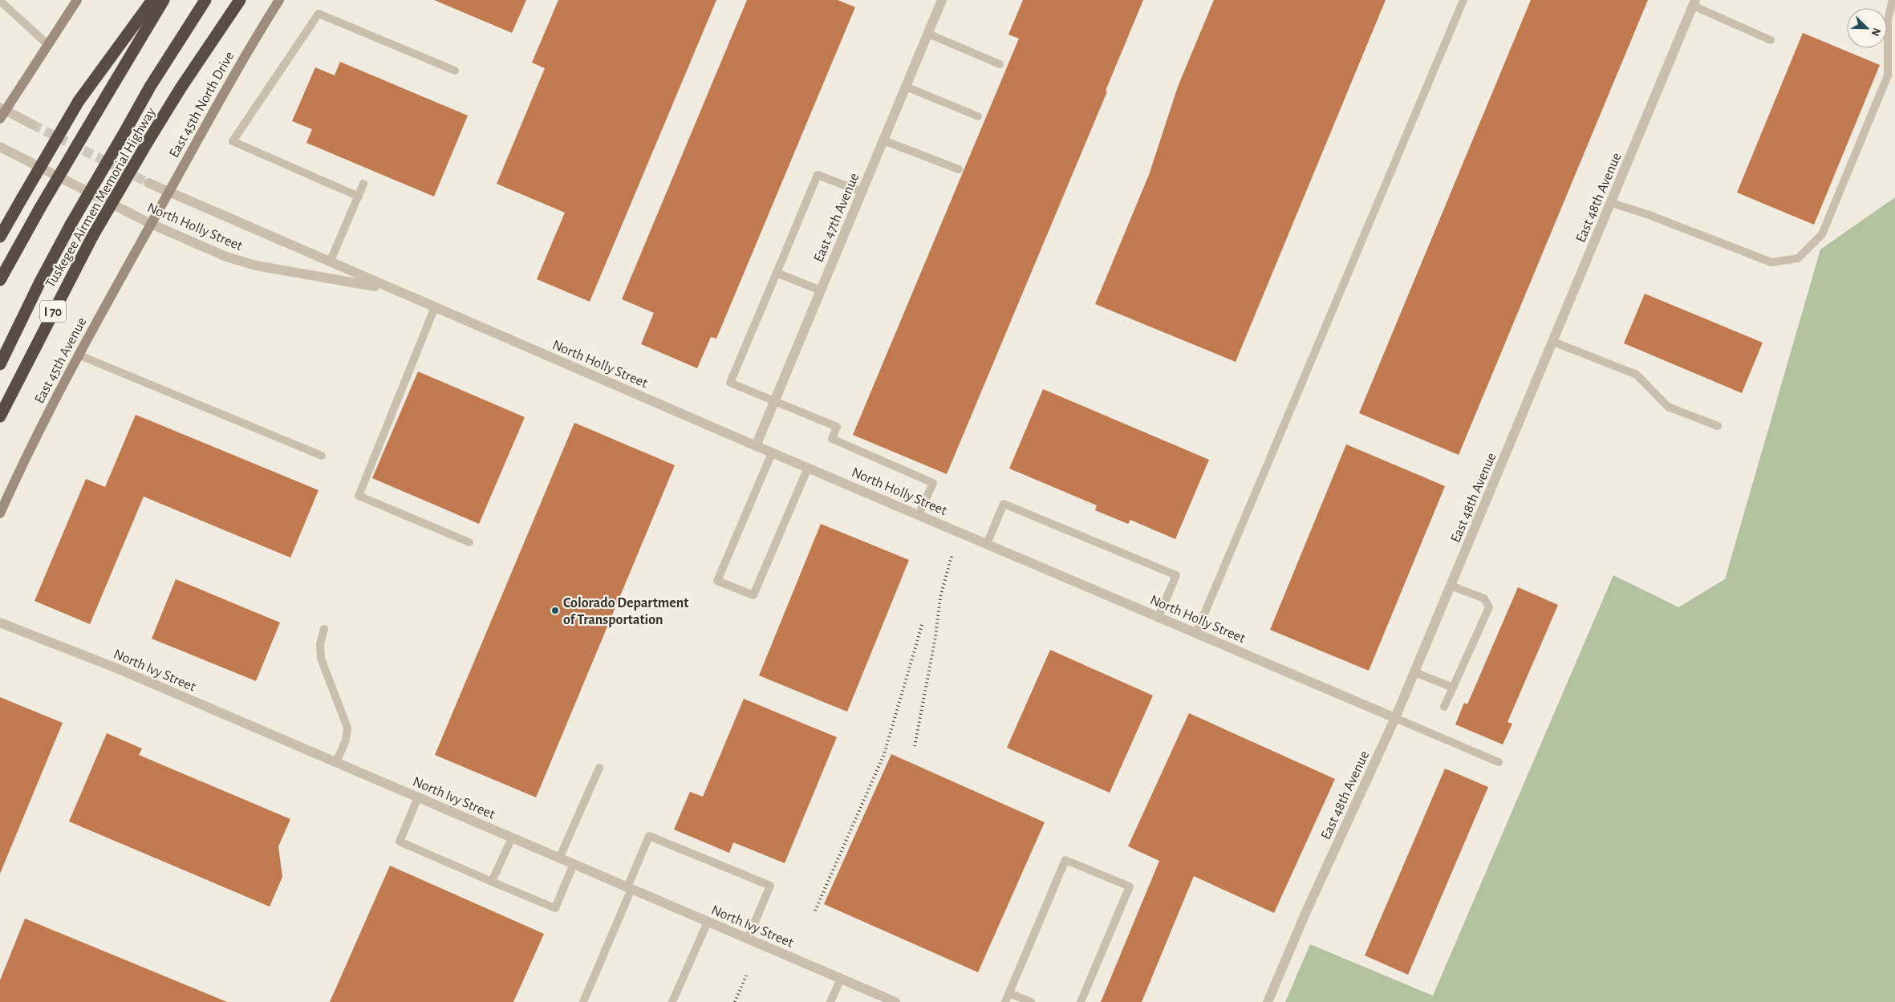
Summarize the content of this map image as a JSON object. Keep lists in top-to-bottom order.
{
  "streets": {
    "highway": ["Tuskegee Airmen Memorial Highway", "I 70"],
    "main road": ["East 45th North Drive", "East 45th Avenue"],
    "street": [
      "East 48th Avenue",
      "East 47th Avenue",
      "North Holly Street",
      "North Ivy Street"
    ]
  },
  "crossings": [
    ["East 45th North Drive", "North Holly Street"],
    ["East 45th North Drive", "East 45th Avenue"],
    ["East 48th Avenue", "North Holly Street"],
    ["East 47th Avenue", "North Holly Street"],
    ["North Holly Street", "East 45th Avenue"]
  ],
  "places": ["Colorado Department of Transportation"],
  "north": "bottom right"
}
